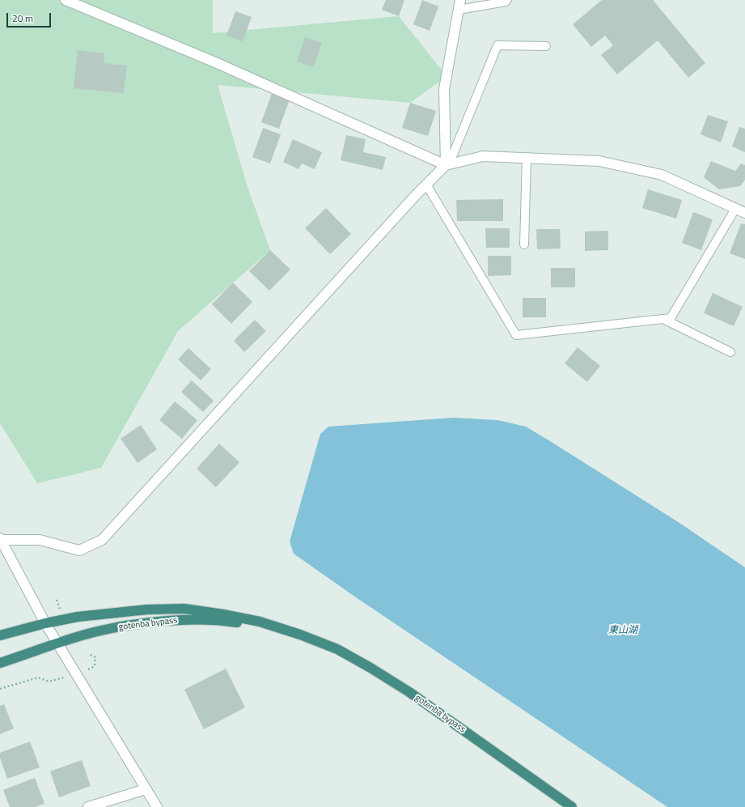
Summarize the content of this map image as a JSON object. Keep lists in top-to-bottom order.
{
  "streets": {
    "highway": ["gotenba bypass"]
  },
  "water": ["東山湖"],
  "scale_bar": "20 m"
}
